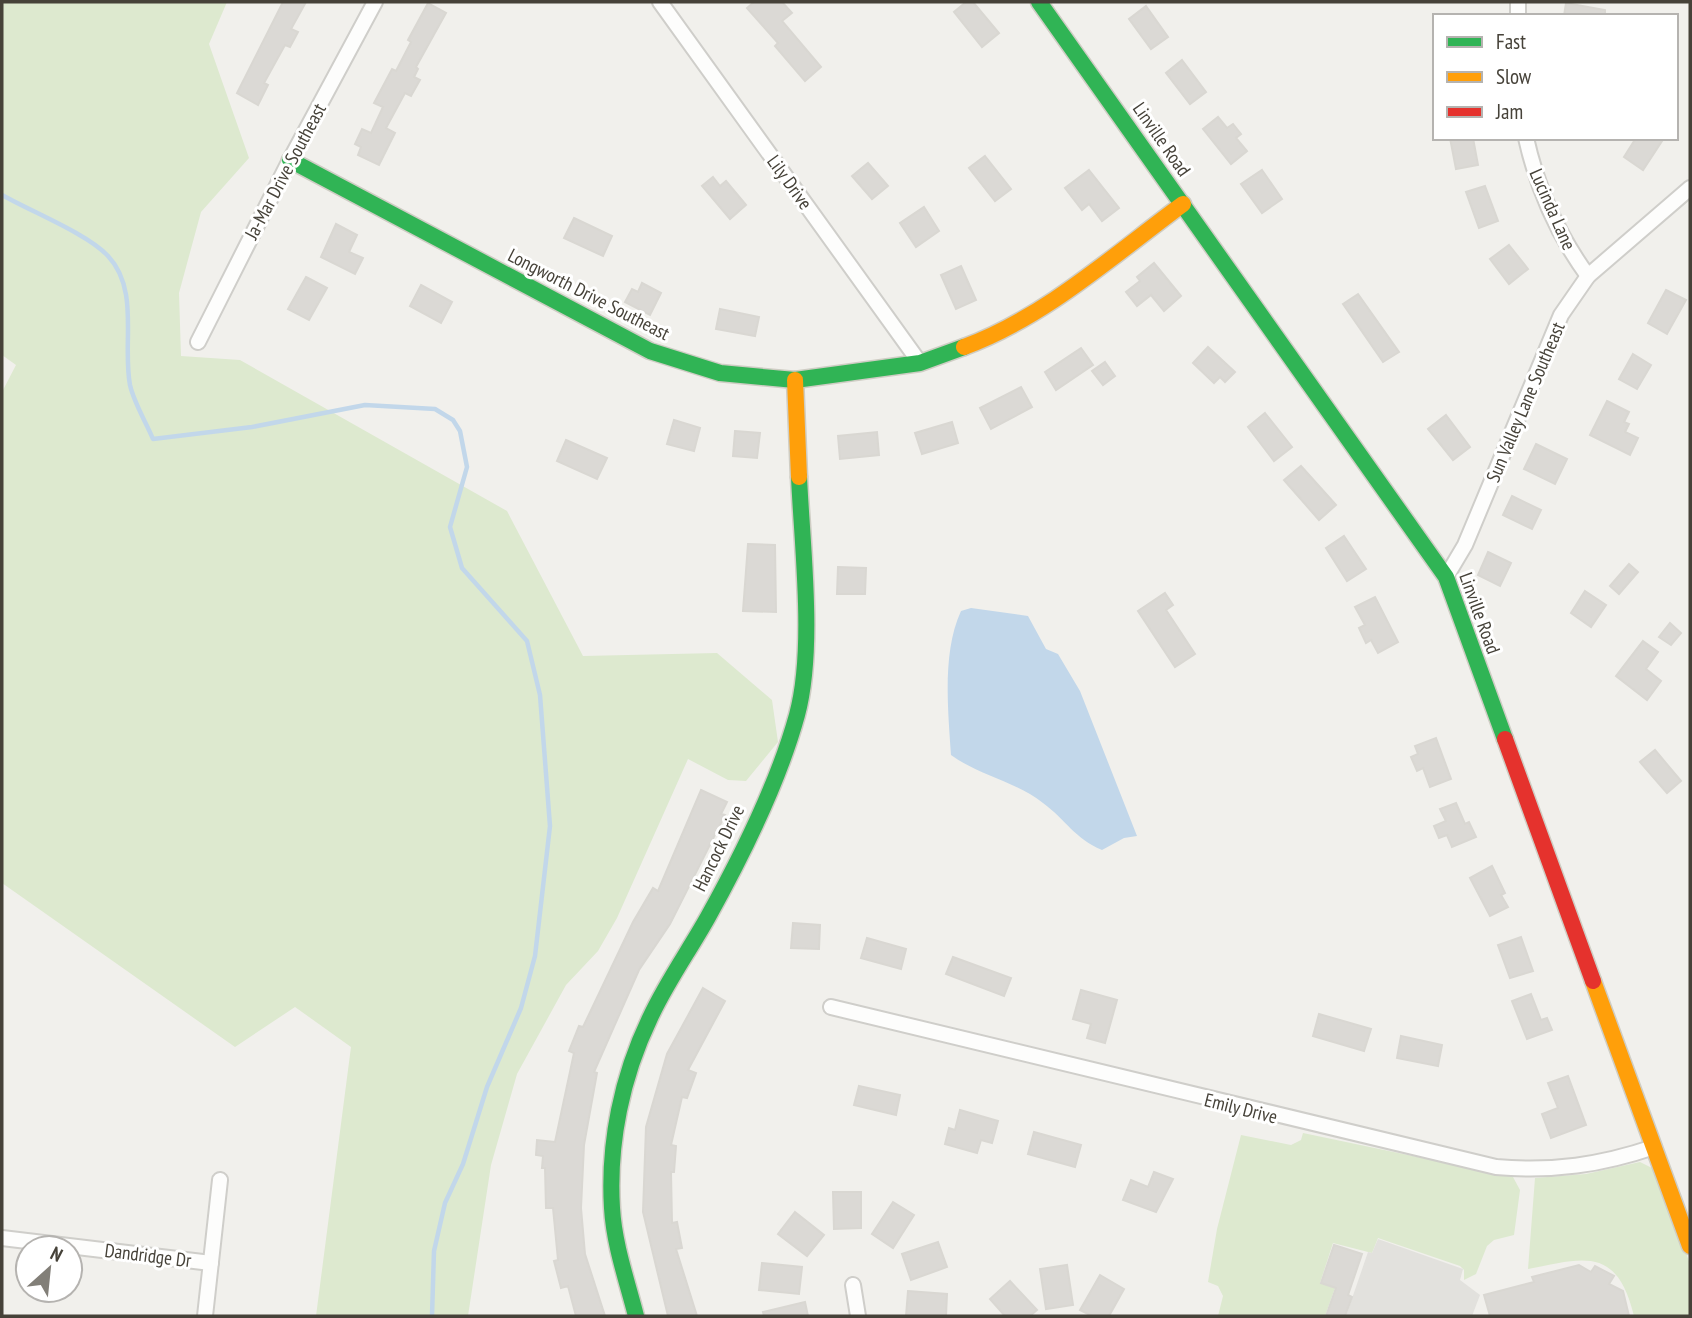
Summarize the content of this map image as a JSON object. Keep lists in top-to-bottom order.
{
  "streets": {
    "street": [
      "Linville Road",
      "Ja-Mar Drive Southeast",
      "Lily Drive",
      "Lucinda Lane",
      "Longworth Drive Southeast",
      "Sun Valley Lane Southeast",
      "Hancock Drive",
      "Emily Drive",
      "Dandridge Dr"
    ]
  },
  "crossings": [
    ["Linville Road", "Longworth Drive Southeast"],
    ["Linville Road", "Sun Valley Lane Southeast"],
    ["Linville Road", "Emily Drive"],
    ["Ja-Mar Drive Southeast", "Longworth Drive Southeast"],
    ["Lily Drive", "Longworth Drive Southeast"],
    ["Lucinda Lane", "Sun Valley Lane Southeast"],
    ["Longworth Drive Southeast", "Hancock Drive"]
  ],
  "legend": ["Fast", "Slow", "Jam"],
  "north": "top right"
}
